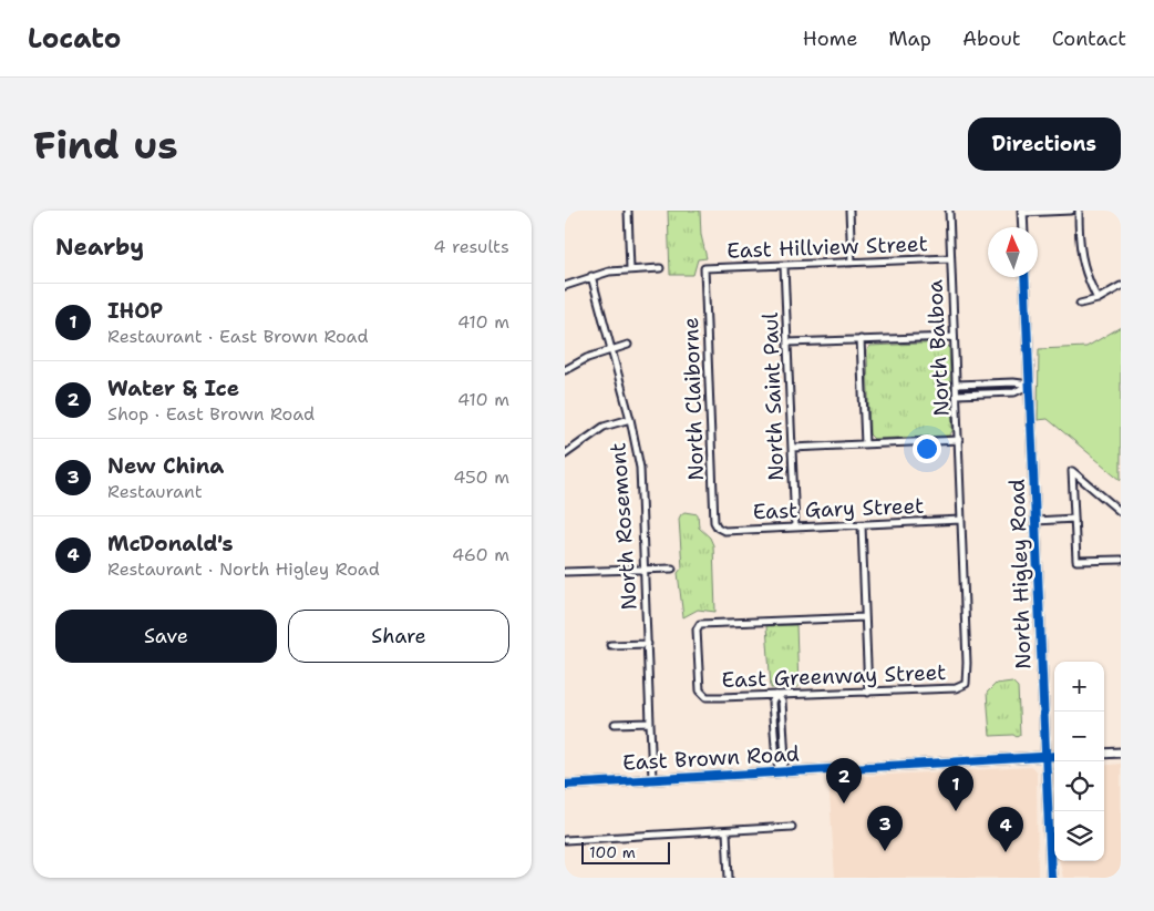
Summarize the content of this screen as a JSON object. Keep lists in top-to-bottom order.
{
  "streets": {
    "main road": ["North Higley Road", "East Brown Road"],
    "street": [
      "East Hillview Street",
      "North Balboa",
      "North Saint Paul",
      "North Claiborne",
      "East Gary Street",
      "North Rosemont",
      "East Greenway Street"
    ]
  },
  "crossings": [
    ["East Hillview Street", "North Balboa"],
    ["East Hillview Street", "North Saint Paul"],
    ["East Hillview Street", "North Claiborne"],
    ["North Balboa", "East Gary Street"],
    ["North Balboa", "East Greenway Street"],
    ["North Saint Paul", "East Gary Street"],
    ["North Claiborne", "East Gary Street"],
    ["North Rosemont", "East Brown Road"],
    ["North Higley Road", "East Brown Road"]
  ],
  "scale_bar": "100 m",
  "north": "top",
  "page": {
    "header": "Locato",
    "nav": [
      "Home",
      "Map",
      "About",
      "Contact"
    ],
    "buttons": [
      "Directions",
      ["Save", "Share"]
    ],
    "title": "Find us",
    "heading": ["Nearby", "4 results"],
    "list": [
      {
        "mark": "1",
        "name": "IHOP",
        "note": "Restaurant · East Brown Road",
        "value": "410 m"
      },
      {
        "mark": "2",
        "name": "Water & Ice",
        "note": "Shop · East Brown Road",
        "value": "410 m"
      },
      {
        "mark": "3",
        "name": "New China",
        "note": "Restaurant",
        "value": "450 m"
      },
      {
        "mark": "4",
        "name": "McDonald's",
        "note": "Restaurant · North Higley Road",
        "value": "460 m"
      }
    ],
    "map_buttons": ["+", "−"],
    "pins": [
      "2",
      "1",
      "3",
      "4"
    ],
    "scale": "100 m"
  }
}
